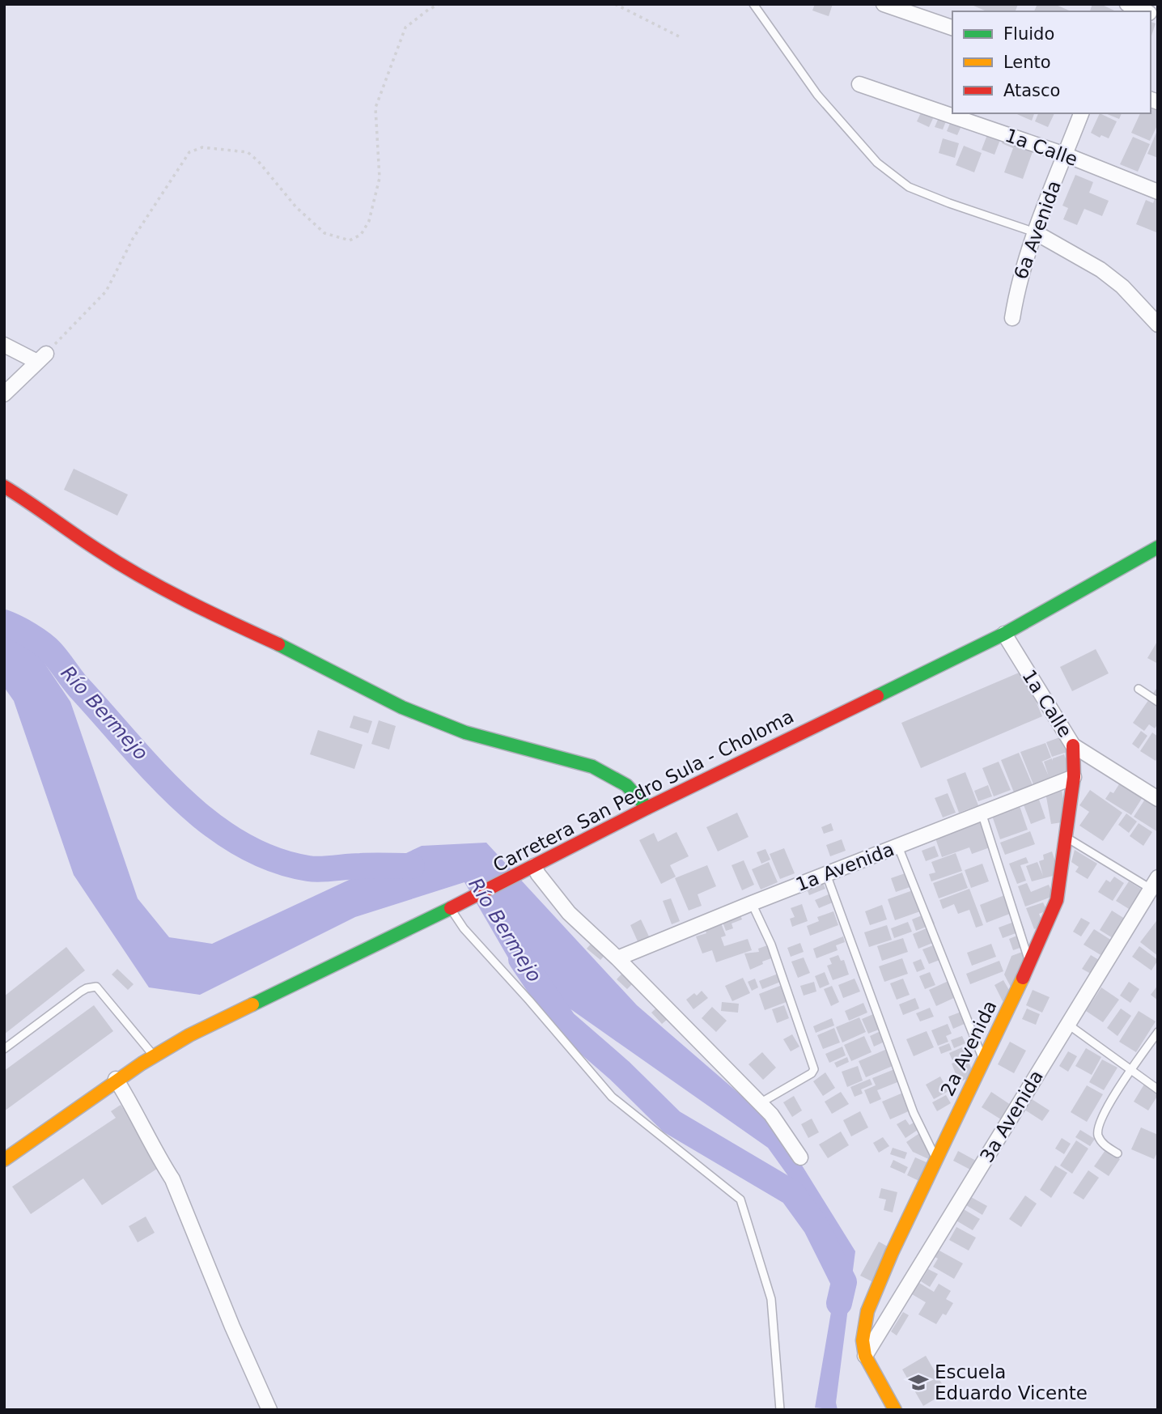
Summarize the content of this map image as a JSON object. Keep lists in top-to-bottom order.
{
  "streets": {
    "street": [
      "1a Calle",
      "6a Avenida",
      "Carretera San Pedro Sula - Choloma",
      "1a Avenida",
      "2a Avenida",
      "3a Avenida"
    ]
  },
  "crossings": [
    ["1a Calle", "6a Avenida"],
    ["1a Calle", "Carretera San Pedro Sula - Choloma"],
    ["1a Calle", "2a Avenida"],
    ["1a Avenida", "2a Avenida"],
    ["2a Avenida", "3a Avenida"]
  ],
  "water": ["Río Bermejo"],
  "places": {
    "school or university": ["Escuela Eduardo Vicente"]
  },
  "legend": ["Fluido", "Lento", "Atasco"]
}
